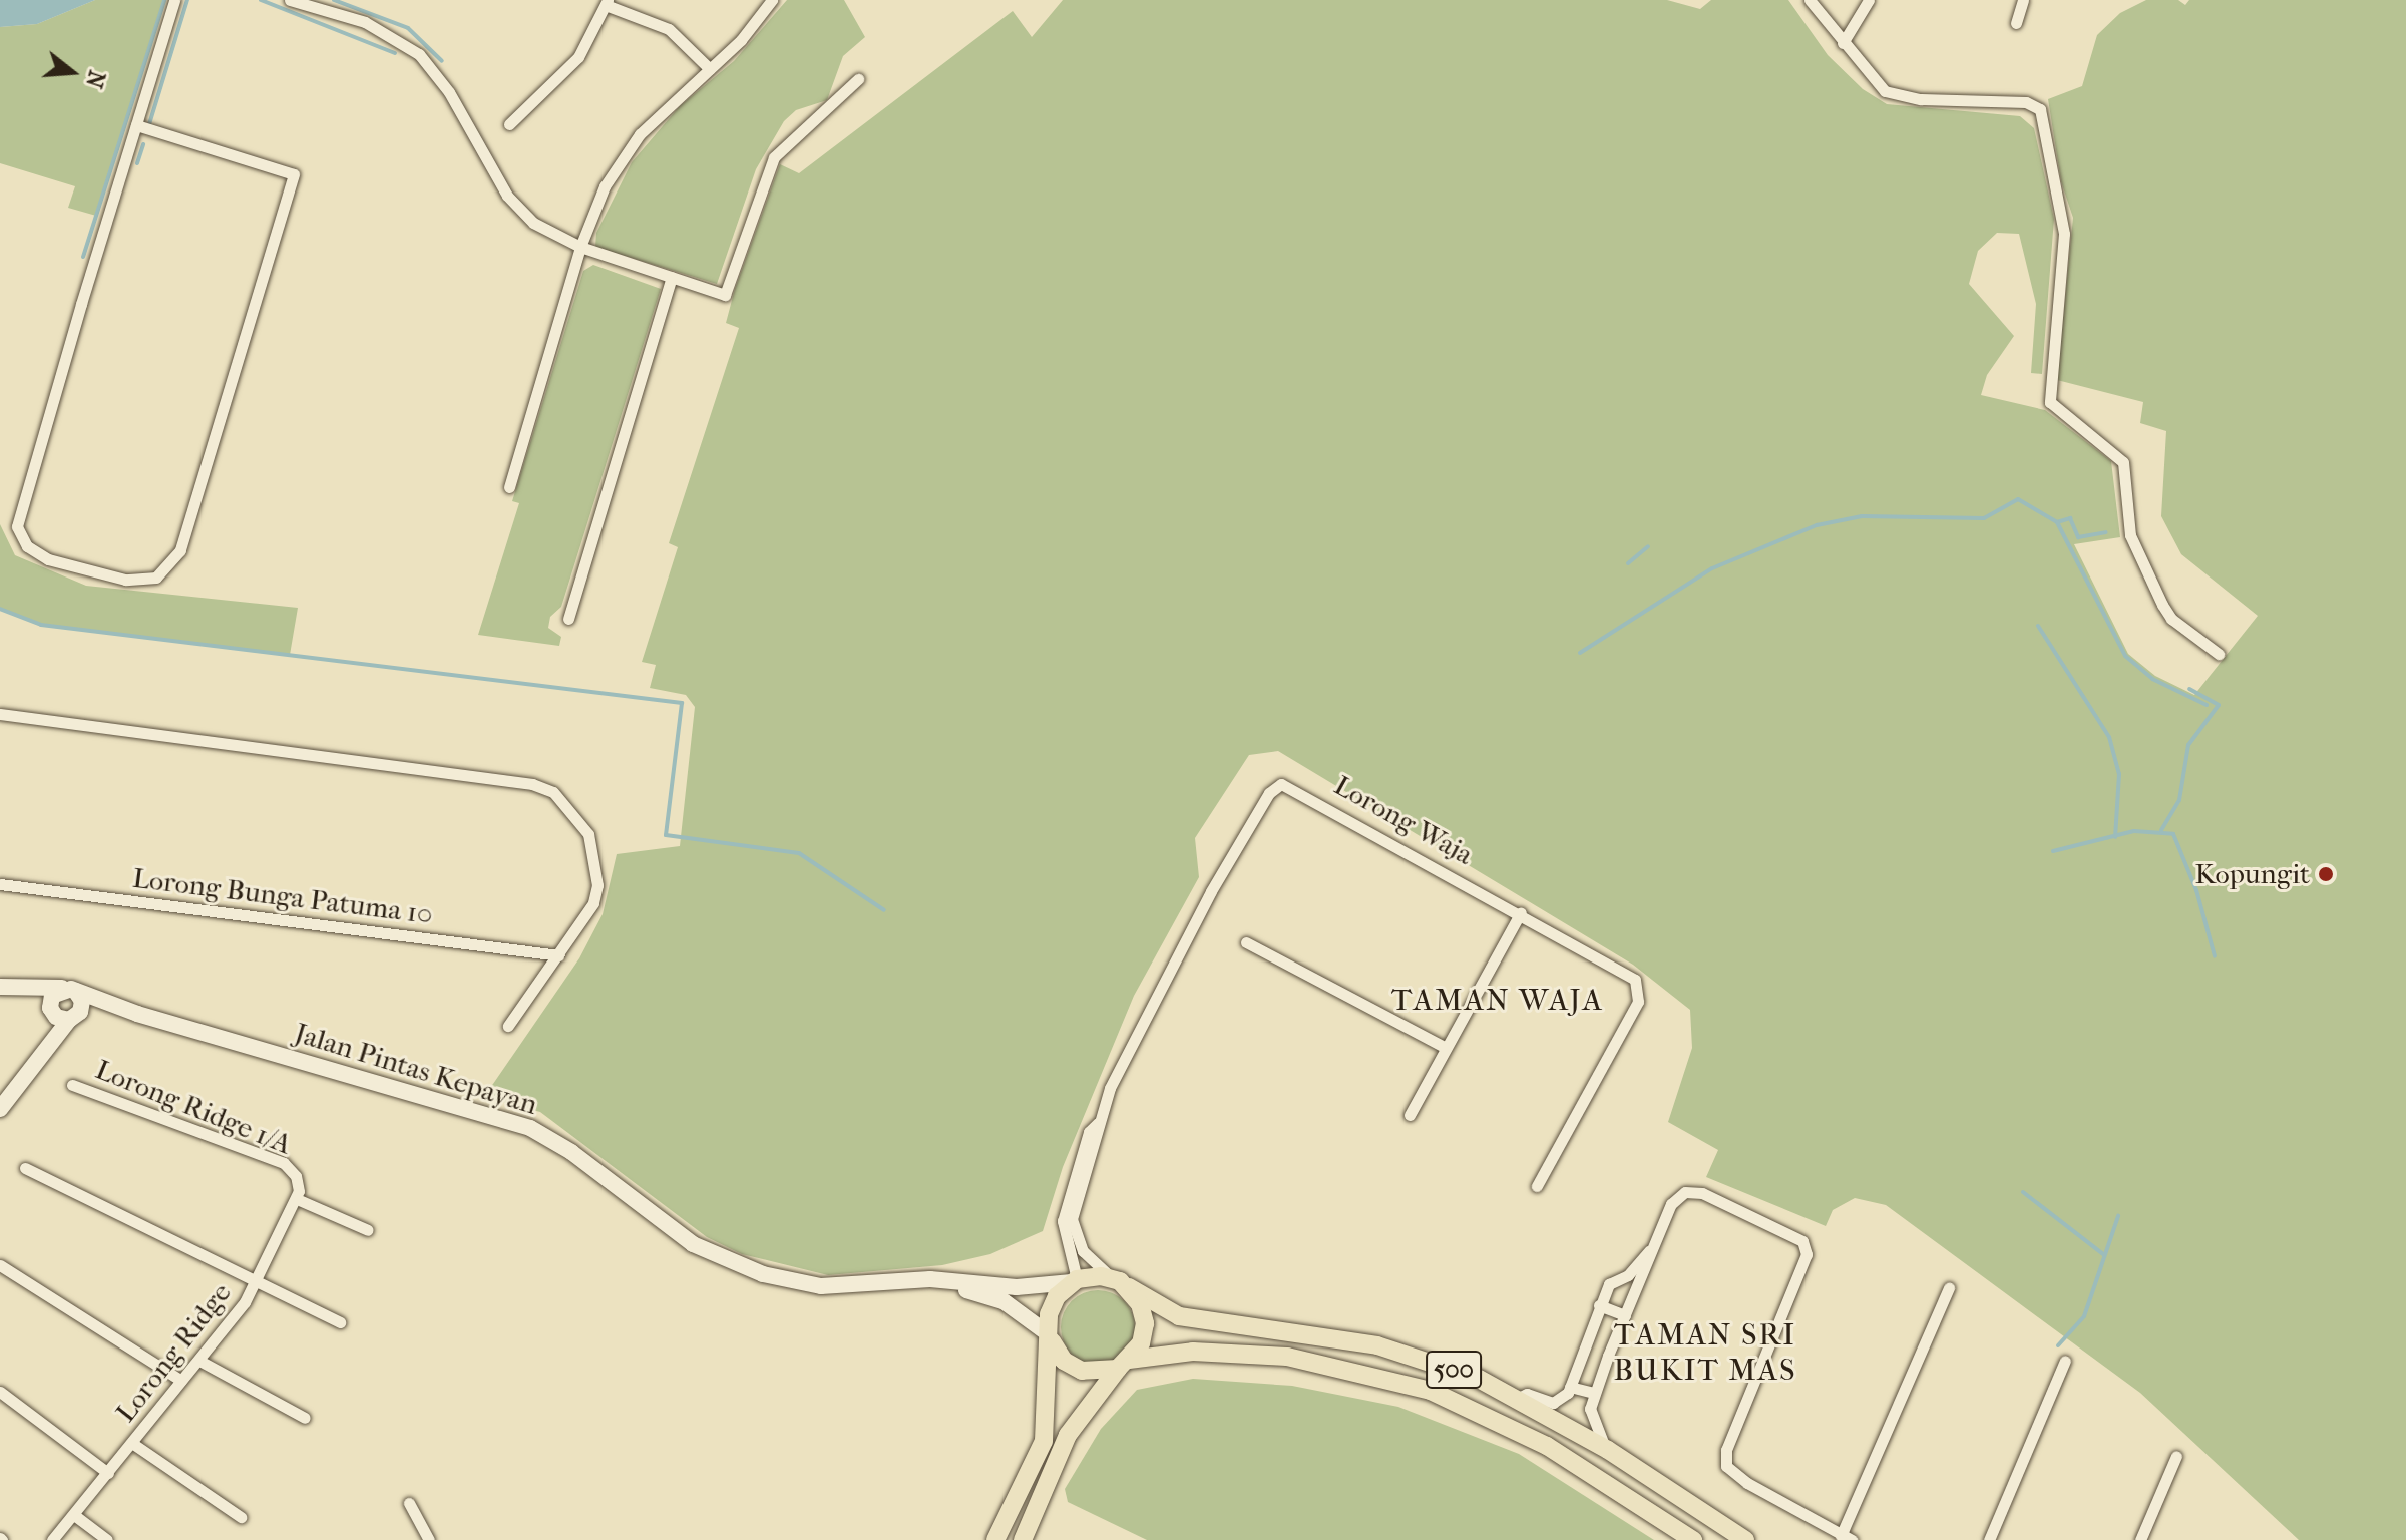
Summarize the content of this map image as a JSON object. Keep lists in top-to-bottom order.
{
  "streets": {
    "main road": ["500"],
    "street": [
      "Lorong Waja",
      "Lorong Bunga Patuma 10",
      "Jalan Pintas Kepayan",
      "Lorong Ridge 1/A",
      "Lorong Ridge"
    ]
  },
  "crossings": [
    ["Lorong Waja", "Jalan Pintas Kepayan"],
    ["Lorong Waja", "500"],
    ["Jalan Pintas Kepayan", "500"],
    ["Lorong Ridge 1/A", "Lorong Ridge"]
  ],
  "districts": ["TAMAN WAJA", "TAMAN SRI BUKIT MAS"],
  "places": ["Kopungit"],
  "north": "right"
}
